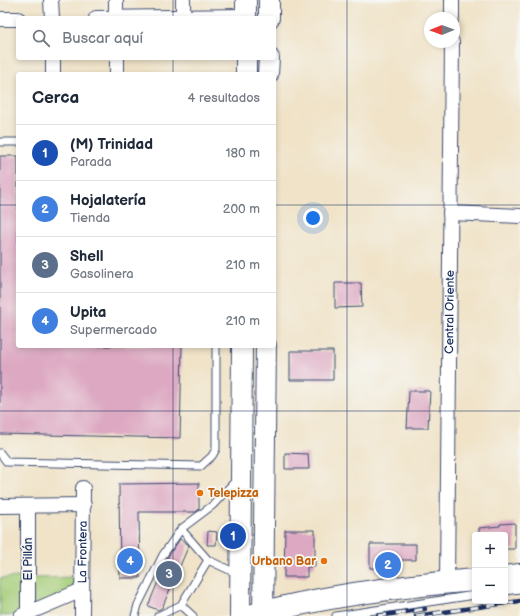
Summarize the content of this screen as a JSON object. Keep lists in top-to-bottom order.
{
  "streets": {
    "street": ["Central Oriente", "La Frontera", "El Pillán"]
  },
  "places": ["Telepizza", "Urbano Bar"],
  "north": "left",
  "page": {
    "search": "Buscar aquí",
    "heading": ["Cerca", "4 resultados"],
    "list": [
      {
        "mark": "1",
        "name": "(M) Trinidad",
        "note": "Parada",
        "value": "180 m"
      },
      {
        "mark": "2",
        "name": "Hojalatería",
        "note": "Tienda",
        "value": "200 m"
      },
      {
        "mark": "3",
        "name": "Shell",
        "note": "Gasolinera",
        "value": "210 m"
      },
      {
        "mark": "4",
        "name": "Upita",
        "note": "Supermercado",
        "value": "210 m"
      }
    ],
    "pins": [
      "1",
      "4",
      "2",
      "3"
    ],
    "map_buttons": ["+", "−"]
  }
}
